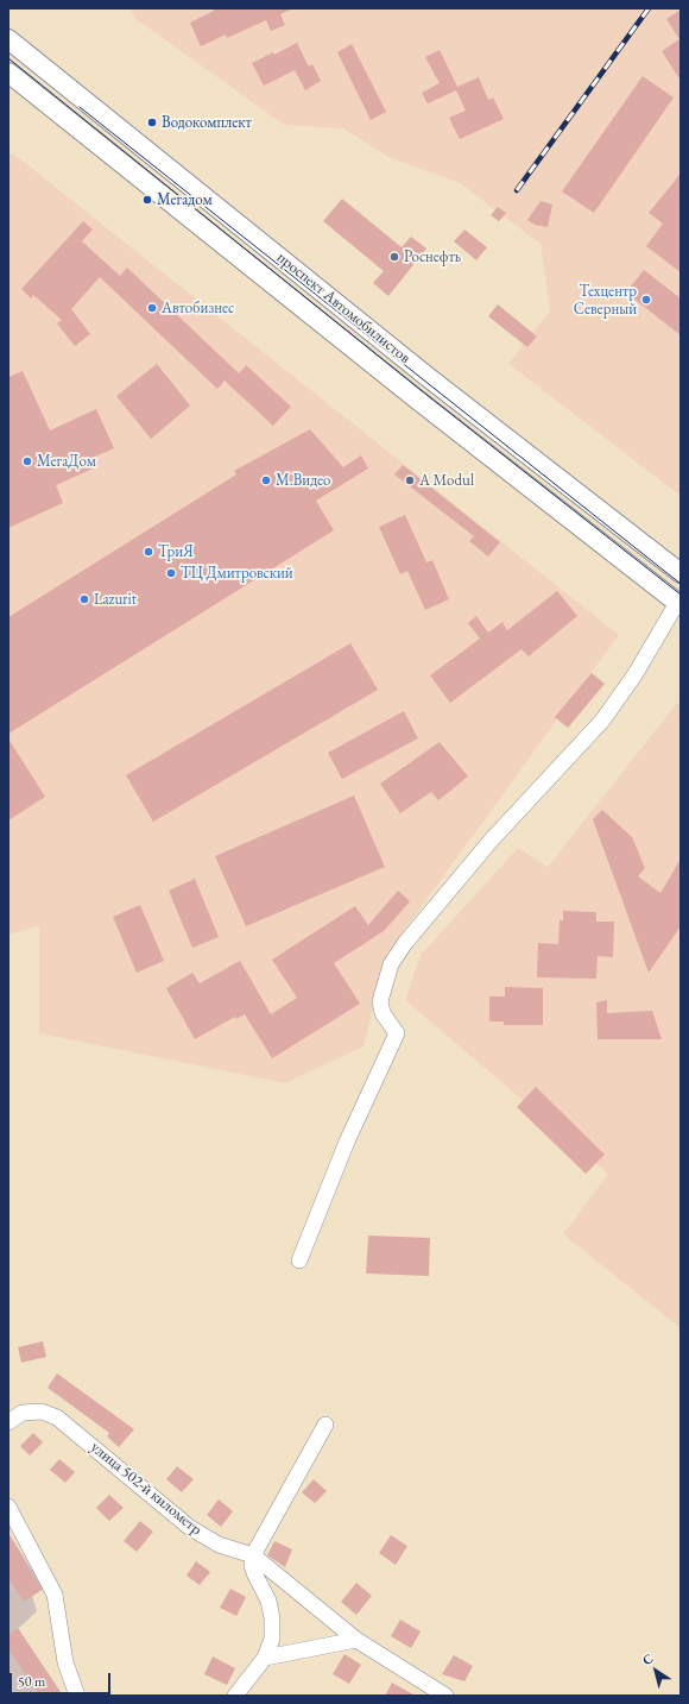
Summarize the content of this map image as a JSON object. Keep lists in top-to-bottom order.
{
  "streets": {
    "main road": ["проспект Автомобилистов"],
    "street": ["улица 502-й километр"]
  },
  "places": [
    "Водокомплект",
    "Мегадом",
    "Роснефть",
    "Техцентр Северный",
    "Автобизнес",
    "МегаДом",
    "М.Видео",
    "A Modul",
    "ТриЯ",
    "ТЦ Дмитровский",
    "Lazurit"
  ],
  "scale_bar": "50 m",
  "north": "top left"
}
